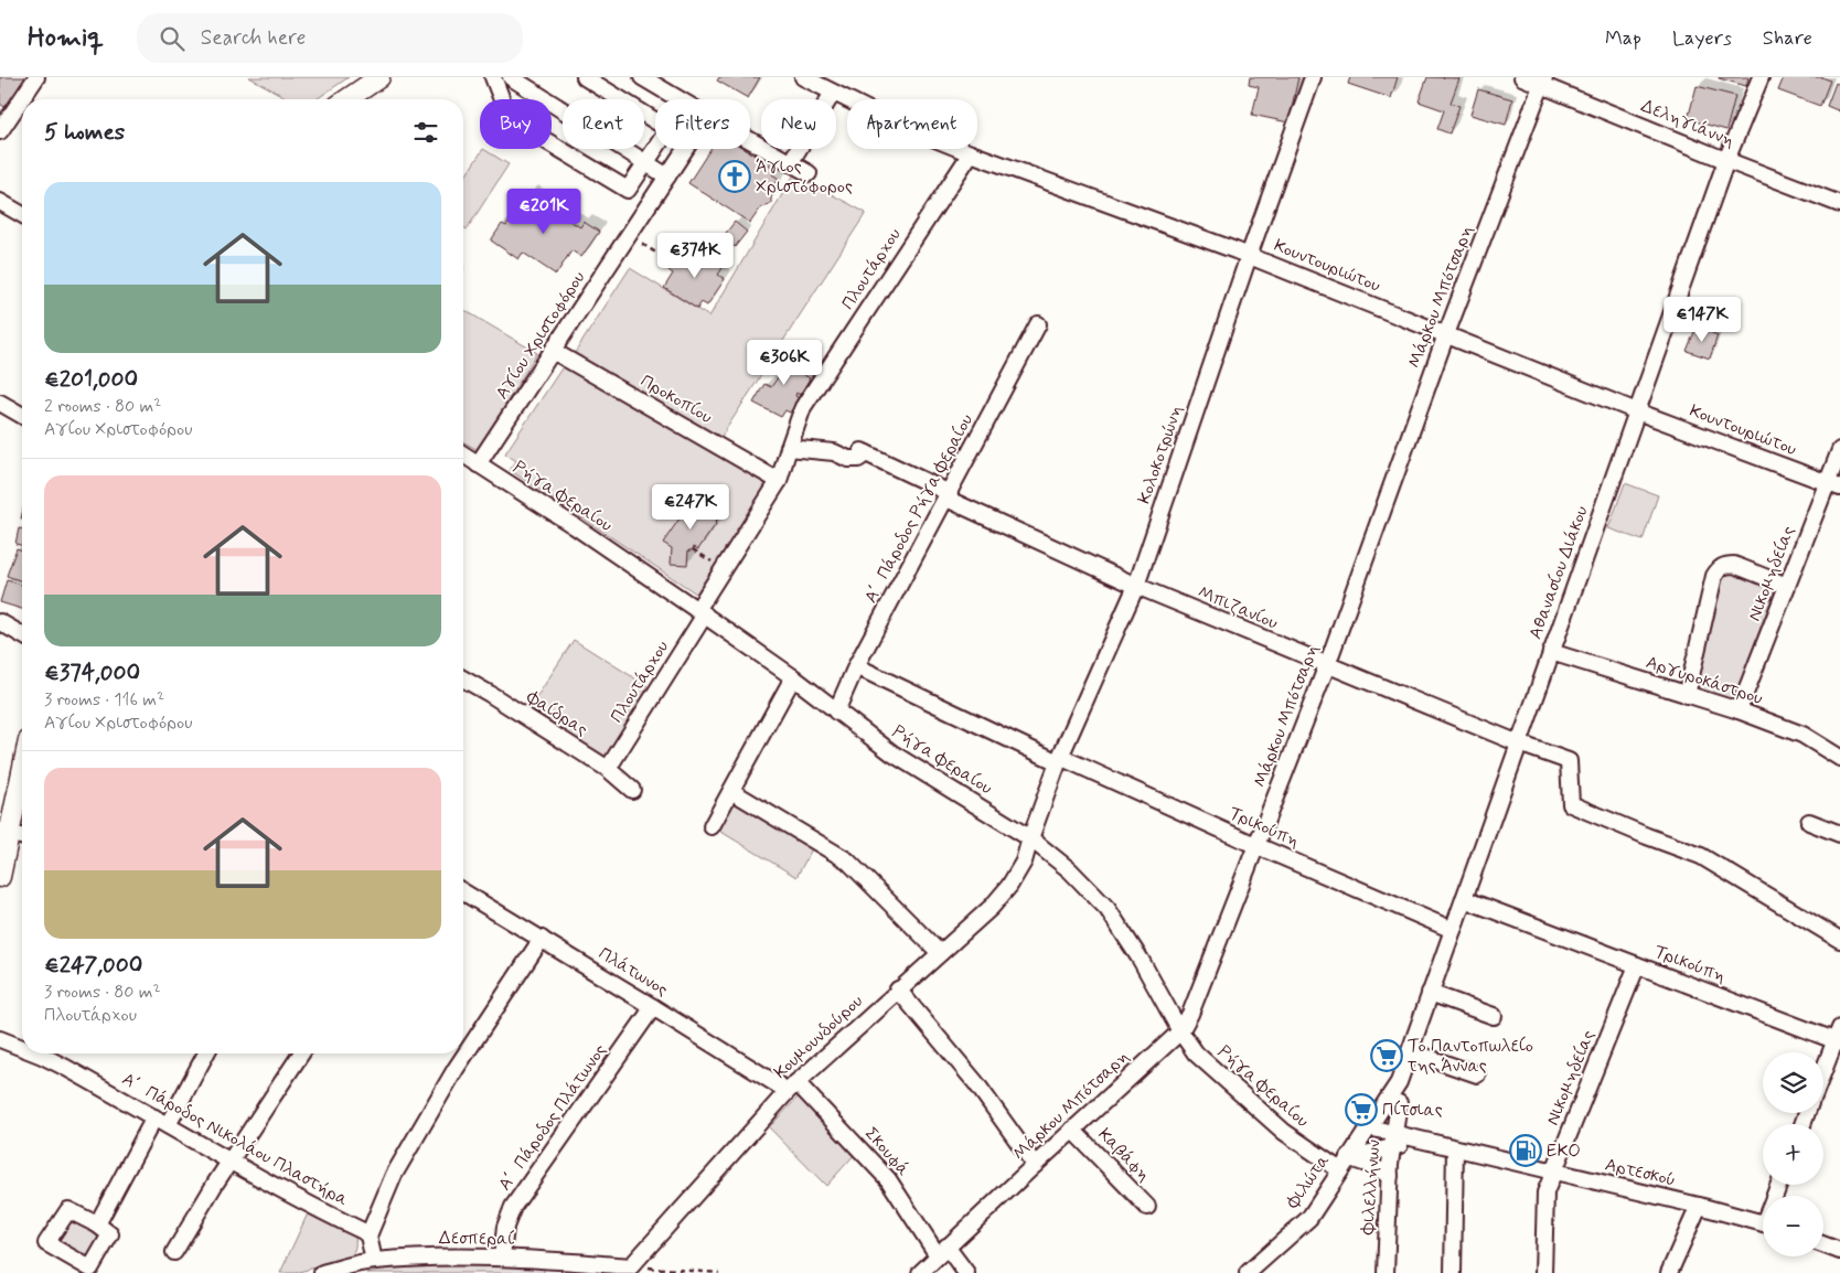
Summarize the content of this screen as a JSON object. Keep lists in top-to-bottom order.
{
  "streets": {
    "street": [
      "Δεληγιάννη",
      "Κουντουριώτου",
      "Πλουτάρχου",
      "Μάρκου Μπότσαρη",
      "Αγίου Χριστοφόρου",
      "Προκοπίου",
      "Κολοκοτρώνη",
      "Ρήγα Φεραίου",
      "Α΄ Πάροδος Ρήγα Φεραίου",
      "Αθανασίου Διάκου",
      "Νικομηδείας",
      "Μπιζανίου",
      "Αργυροκάστρου",
      "Φαίδρας",
      "Τρικούπη",
      "Πλάτωνος",
      "Κουμουνδούρου",
      "Α΄ Πάροδος Πλάτωνος",
      "Α΄ Πάροδος Νικολάου Πλαστήρα",
      "Σκουφά",
      "Καβάφη",
      "Αρτεσκού",
      "Φιλώτα",
      "Φιλελλήνων",
      "Δεσπεραί"
    ]
  },
  "crossings": [
    ["Δεληγιάννη", "Μάρκου Μπότσαρη"],
    ["Δεληγιάννη", "Αθανασίου Διάκου"],
    ["Κουντουριώτου", "Πλουτάρχου"],
    ["Κουντουριώτου", "Μάρκου Μπότσαρη"],
    ["Κουντουριώτου", "Κολοκοτρώνη"],
    ["Κουντουριώτου", "Αθανασίου Διάκου"],
    ["Κουντουριώτου", "Νικομηδείας"],
    ["Πλουτάρχου", "Προκοπίου"],
    ["Πλουτάρχου", "Ρήγα Φεραίου"],
    ["Πλουτάρχου", "Μπιζανίου"],
    ["Πλουτάρχου", "Φαίδρας"],
    ["Μάρκου Μπότσαρη", "Ρήγα Φεραίου"],
    ["Μάρκου Μπότσαρη", "Μπιζανίου"],
    ["Μάρκου Μπότσαρη", "Τρικούπη"],
    ["Μάρκου Μπότσαρη", "Σκουφά"],
    ["Μάρκου Μπότσαρη", "Καβάφη"],
    ["Αγίου Χριστοφόρου", "Προκοπίου"],
    ["Αγίου Χριστοφόρου", "Ρήγα Φεραίου"],
    ["Κολοκοτρώνη", "Ρήγα Φεραίου"],
    ["Κολοκοτρώνη", "Μπιζανίου"],
    ["Κολοκοτρώνη", "Τρικούπη"],
    ["Κολοκοτρώνη", "Κουμουνδούρου"],
    ["Ρήγα Φεραίου", "Α΄ Πάροδος Ρήγα Φεραίου"],
    ["Ρήγα Φεραίου", "Κουμουνδούρου"],
    ["Ρήγα Φεραίου", "Αρτεσκού"],
    ["Ρήγα Φεραίου", "Φιλώτα"],
    ["Ρήγα Φεραίου", "Φιλελλήνων"],
    ["Α΄ Πάροδος Ρήγα Φεραίου", "Μπιζανίου"],
    ["Α΄ Πάροδος Ρήγα Φεραίου", "Τρικούπη"],
    ["Αθανασίου Διάκου", "Μπιζανίου"],
    ["Αθανασίου Διάκου", "Αργυροκάστρου"],
    ["Αθανασίου Διάκου", "Τρικούπη"],
    ["Αθανασίου Διάκου", "Αρτεσκού"],
    ["Αθανασίου Διάκου", "Φιλώτα"],
    ["Αθανασίου Διάκου", "Φιλελλήνων"],
    ["Νικομηδείας", "Αργυροκάστρου"],
    ["Νικομηδείας", "Τρικούπη"],
    ["Νικομηδείας", "Αρτεσκού"],
    ["Πλάτωνος", "Κουμουνδούρου"],
    ["Πλάτωνος", "Α΄ Πάροδος Πλάτωνος"],
    ["Πλάτωνος", "Σκουφά"],
    ["Κουμουνδούρου", "Σκουφά"],
    ["Κουμουνδούρου", "Δεσπεραί"],
    ["Α΄ Πάροδος Πλάτωνος", "Δεσπεραί"],
    ["Αρτεσκού", "Φιλώτα"],
    ["Αρτεσκού", "Φιλελλήνων"]
  ],
  "places": {
    "church": ["Άγιος Χριστόφορος"],
    "supermarket": ["Το Παντοπωλείο της Άννας", "Πίτσιας"],
    "fuel station": ["ΕΚΟ"]
  },
  "page": {
    "header": "Homiq",
    "search": "Search here",
    "nav": ["Map", "Layers", "Share"],
    "chip": [
      "Buy",
      "Rent",
      "Filters",
      "New",
      "Apartment"
    ],
    "heading": "5 homes",
    "list": [
      {
        "name": "€201,000",
        "note": "2 rooms · 80 m² · Αγίου Χριστοφόρου"
      },
      {
        "name": "€374,000",
        "note": "3 rooms · 116 m² · Αγίου Χριστοφόρου"
      },
      {
        "name": "€247,000",
        "note": "3 rooms · 80 m² · Πλουτάρχου"
      }
    ],
    "price": [
      "€201K",
      "€374K",
      "€147K",
      "€306K",
      "€247K"
    ],
    "map_buttons": ["+", "−"]
  }
}
